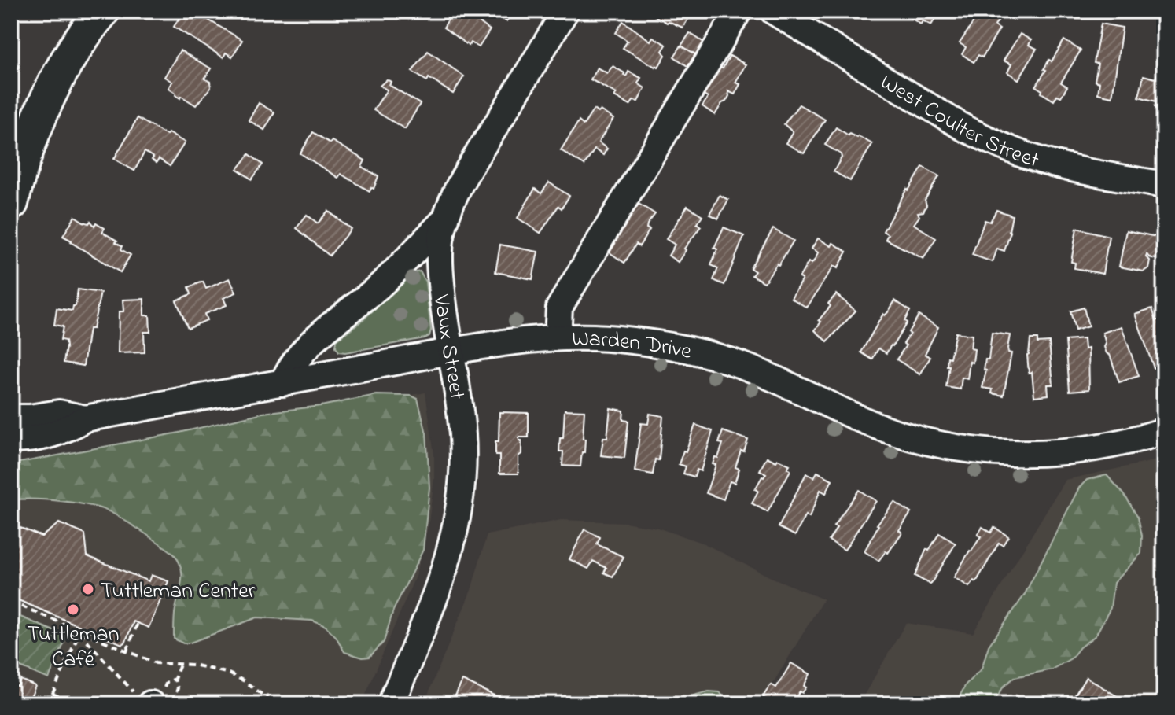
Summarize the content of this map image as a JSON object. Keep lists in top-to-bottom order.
{
  "streets": {
    "street": ["West Coulter Street", "Warden Drive", "Vaux Street"]
  },
  "crossings": [
    ["Warden Drive", "Vaux Street"]
  ],
  "places": ["Tuttleman Center", "Tuttleman Café"]
}
